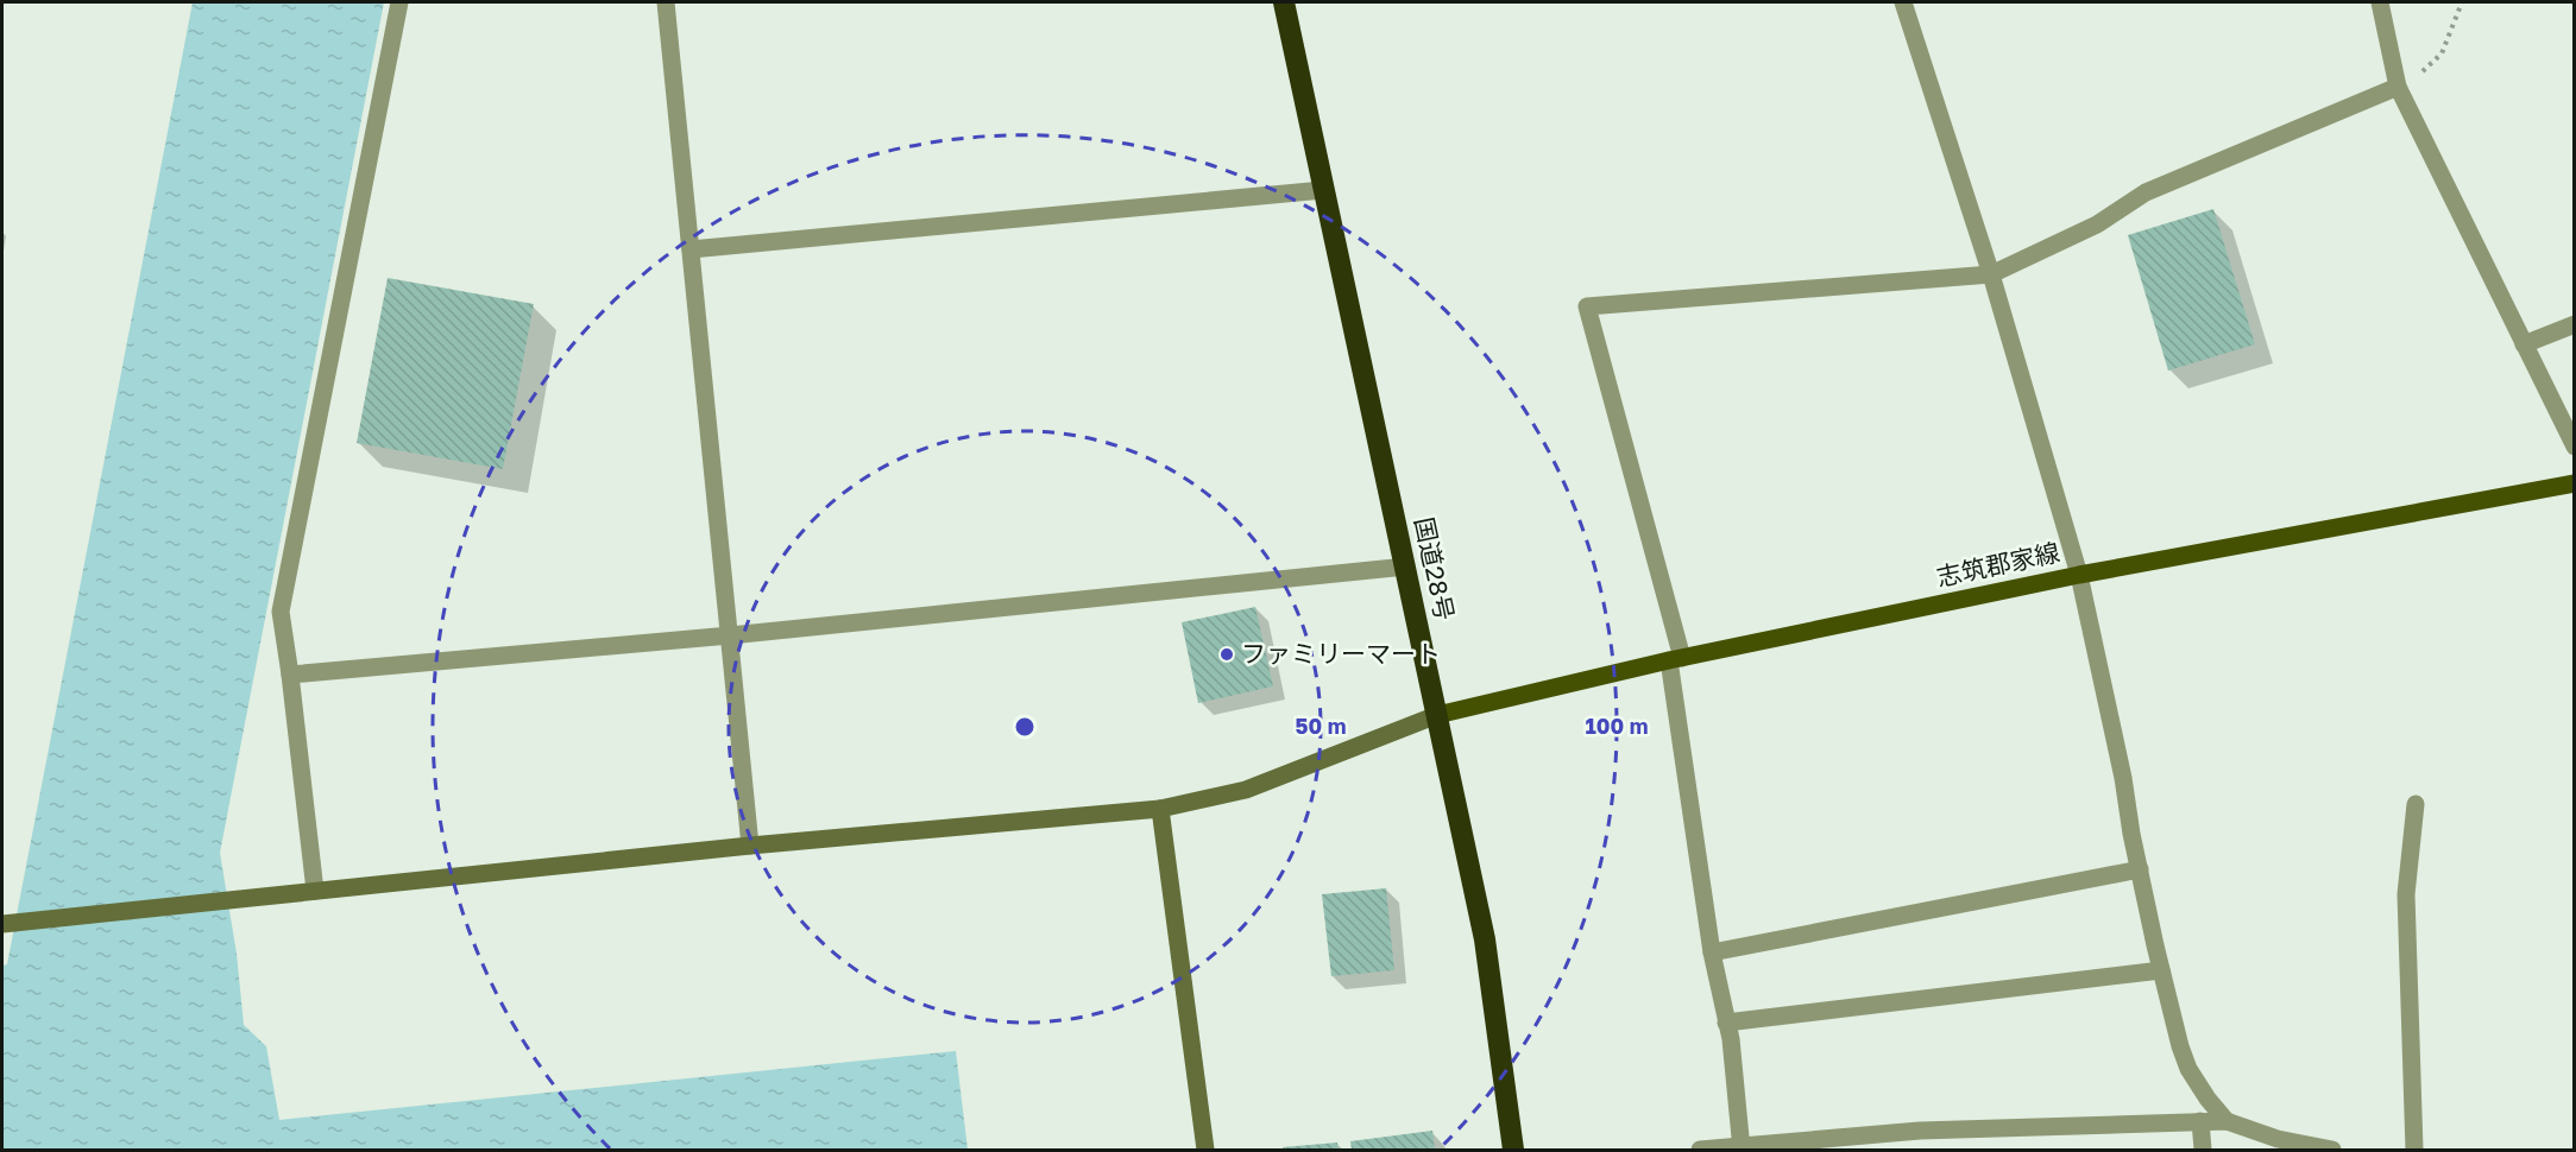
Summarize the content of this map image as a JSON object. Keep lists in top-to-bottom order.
{
  "streets": {
    "highway": ["国道28号"],
    "main road": ["志筑郡家線"]
  },
  "crossings": [
    ["志筑郡家線", "国道28号"]
  ],
  "places": ["ファミリーマート"],
  "rings": ["50 m", "100 m"]
}
